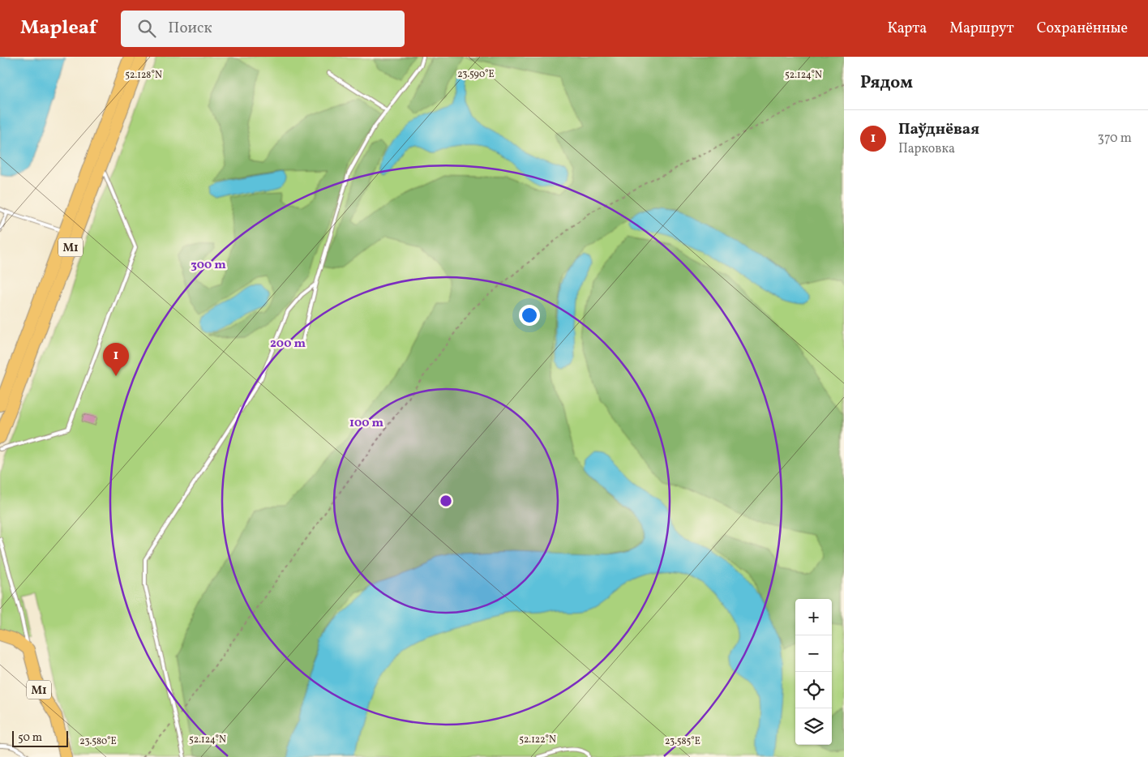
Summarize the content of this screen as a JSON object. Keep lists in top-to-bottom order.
{
  "streets": {
    "highway": ["М1"]
  },
  "scale_bar": "50 m",
  "page": {
    "header": "Mapleaf",
    "search": "Поиск",
    "nav": ["Карта", "Маршрут", "Сохранённые"],
    "heading": "Рядом",
    "list": [
      {
        "mark": "1",
        "name": "Паўднёвая",
        "note": "Парковка",
        "value": "370 m"
      }
    ],
    "pins": "1",
    "map_buttons": ["+", "−"],
    "scale": "50 m"
  },
  "coordinates": [
    "23.590°E",
    "52.128°N",
    "52.124°N",
    "52.122°N",
    "23.580°E",
    "23.585°E"
  ],
  "rings": ["300 m", "200 m", "100 m"]
}
